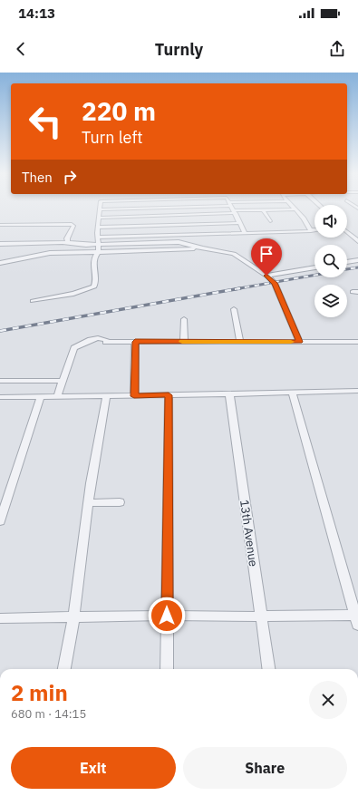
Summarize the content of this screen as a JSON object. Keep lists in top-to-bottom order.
{
  "streets": {
    "street": ["13th Avenue"]
  },
  "page": {
    "status": "14:13",
    "header": "Turnly",
    "turn": ["220 m", "Turn left"],
    "then": "Then",
    "heading": ["2 min", "680 m · 14:15"],
    "buttons": ["Exit", "Share"]
  }
}
